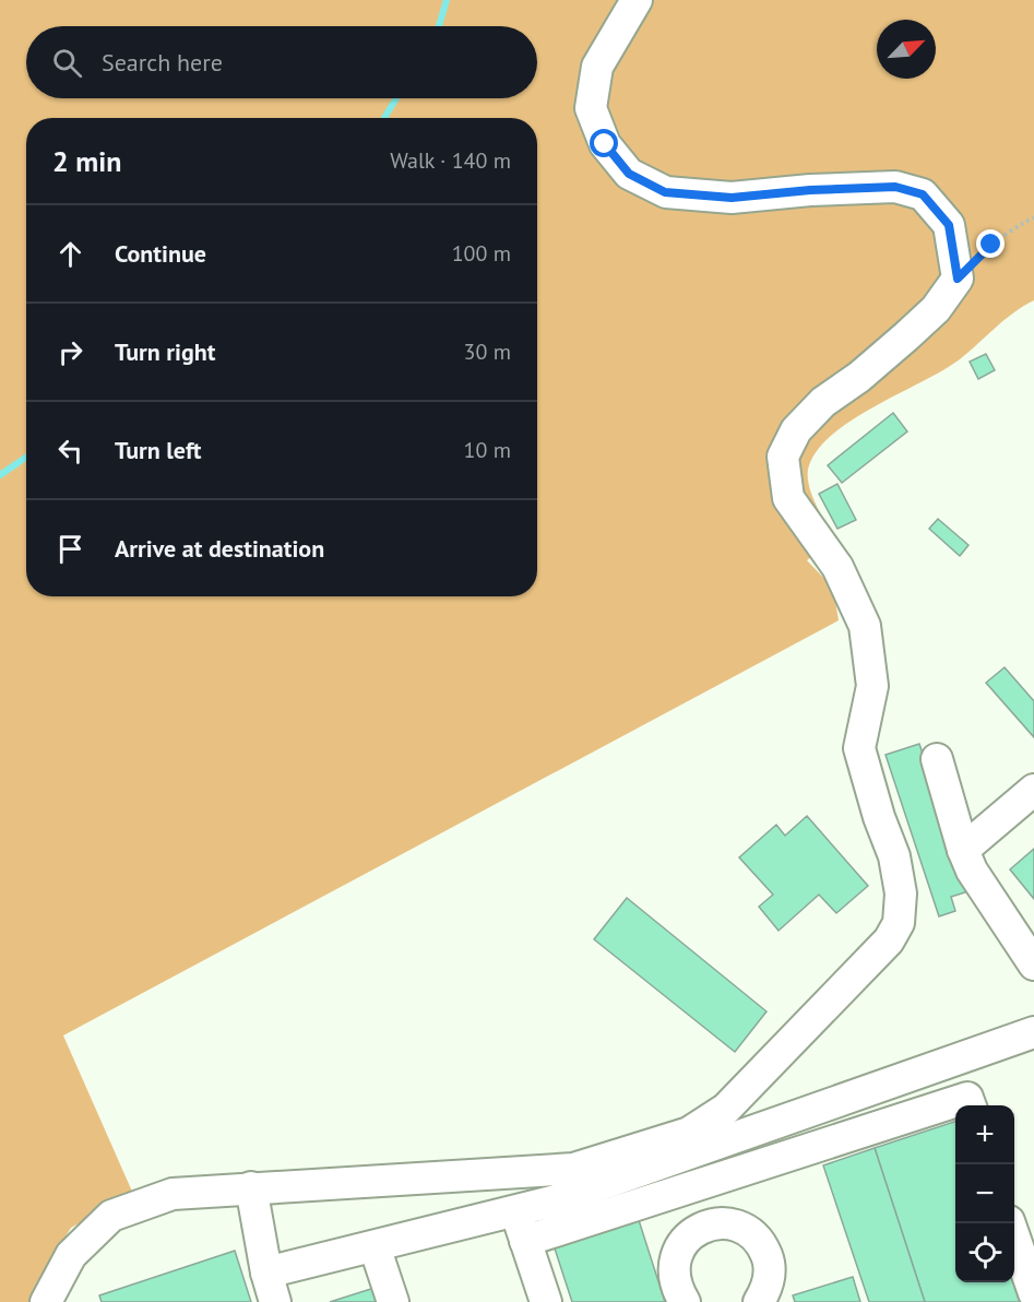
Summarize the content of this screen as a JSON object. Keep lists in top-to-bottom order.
{
  "north": "top right",
  "page": {
    "search": "Search here",
    "heading": ["2 min", "Walk · 140 m"],
    "list": [
      ["Continue", "100 m"],
      ["Turn right", "30 m"],
      ["Turn left", "10 m"],
      "Arrive at destination"
    ],
    "map_buttons": ["+", "−"]
  }
}
